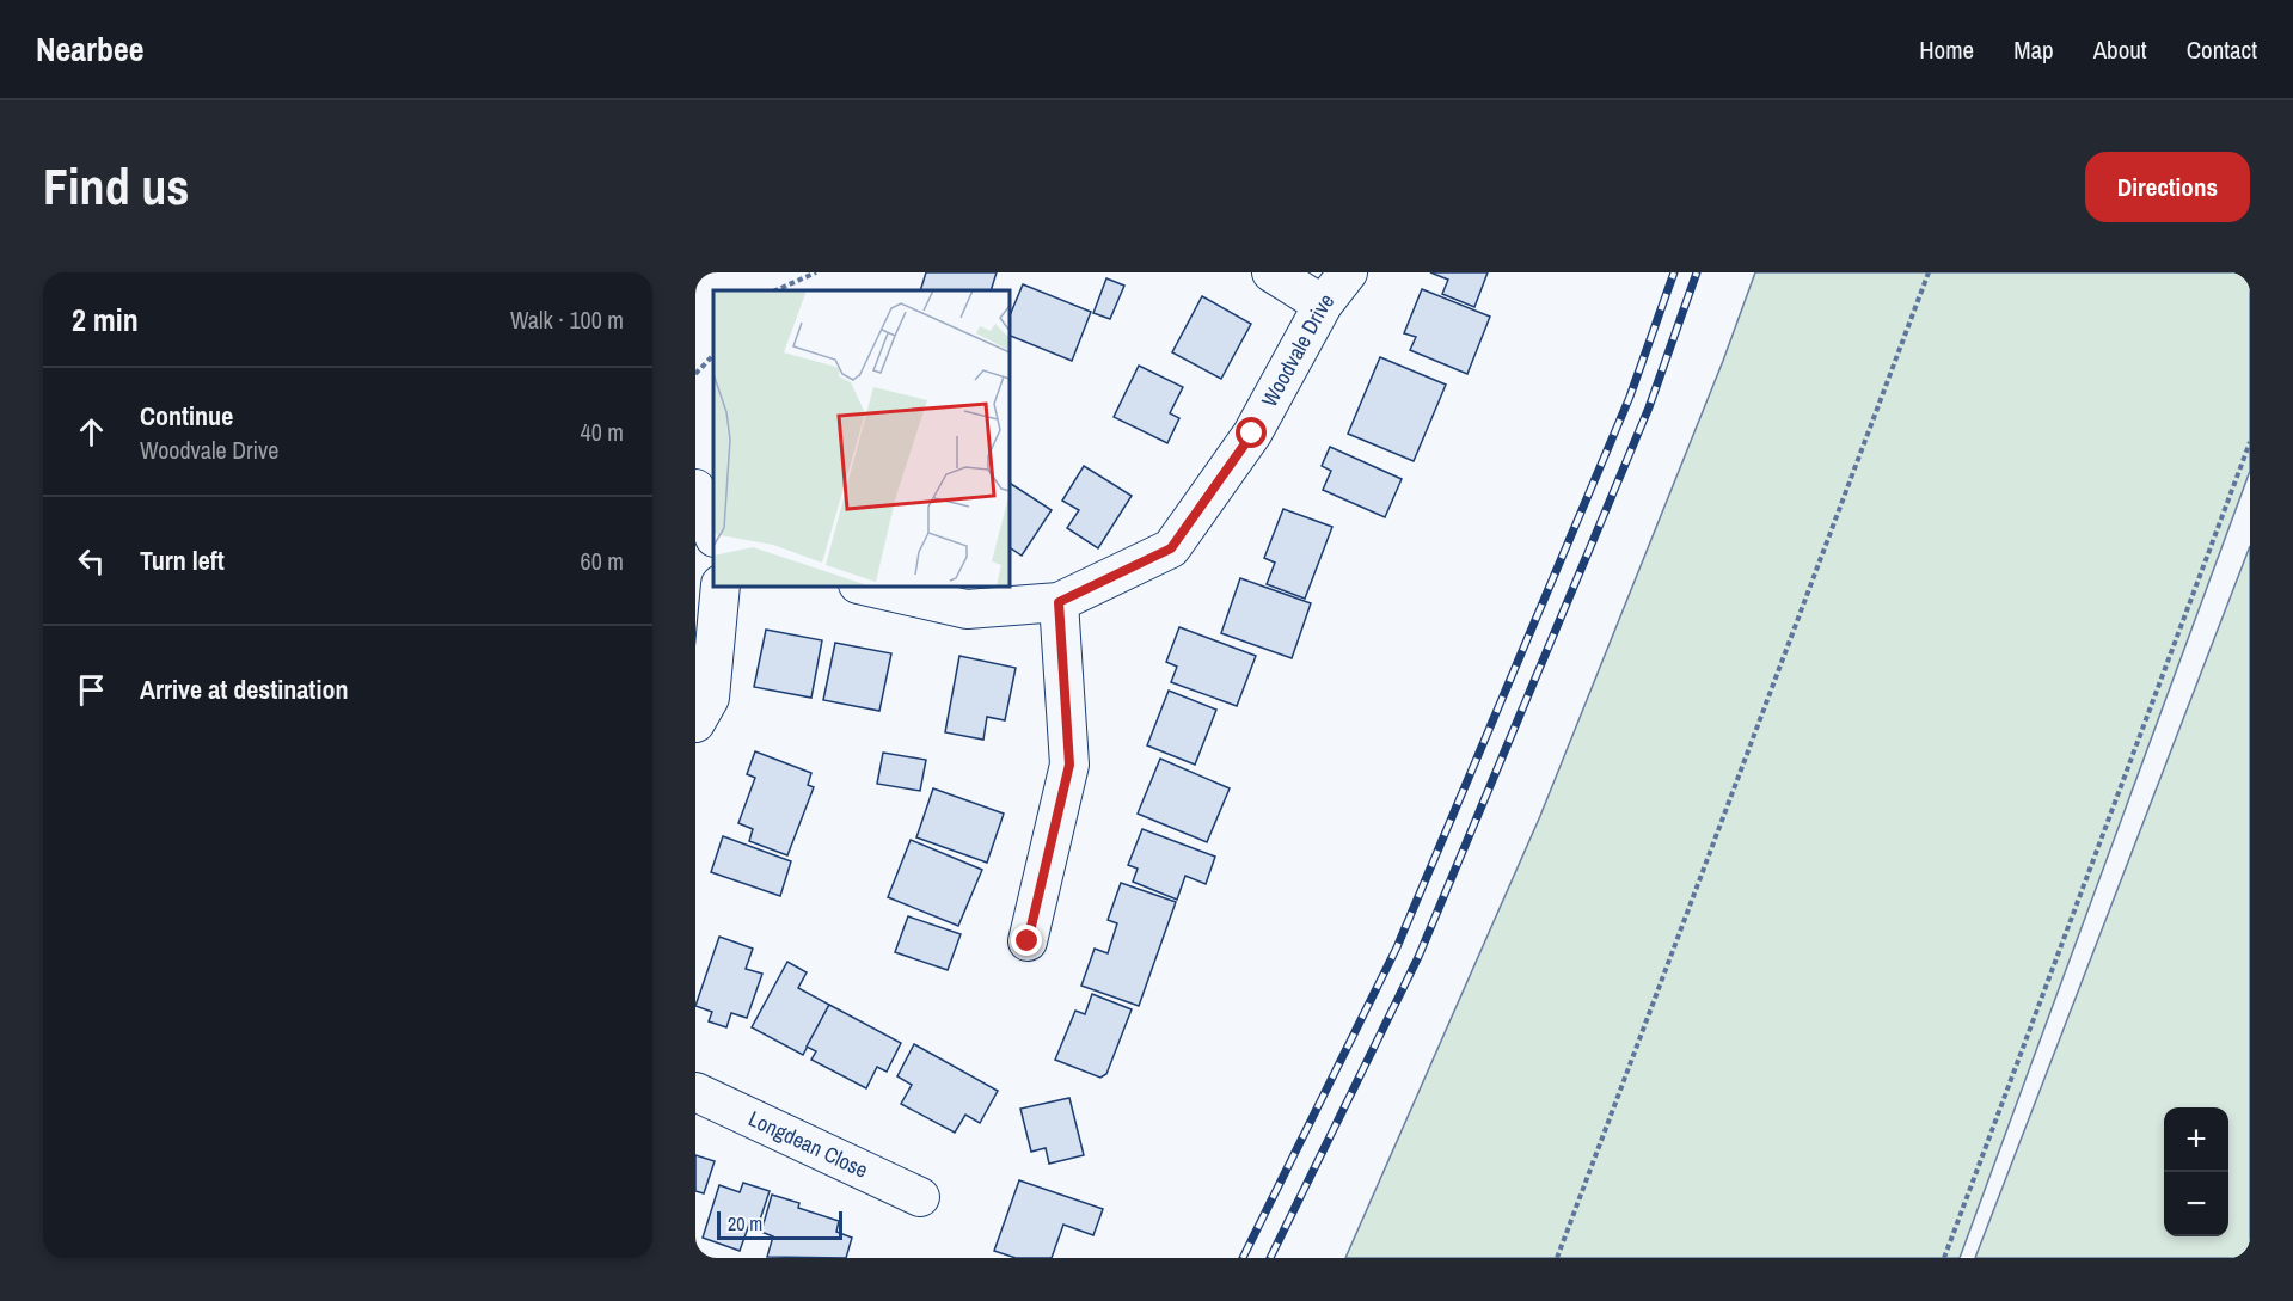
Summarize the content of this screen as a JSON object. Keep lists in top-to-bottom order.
{
  "streets": {
    "street": ["Woodvale Drive", "Longdean Close"]
  },
  "scale_bar": "20 m",
  "page": {
    "header": "Nearbee",
    "nav": [
      "Home",
      "Map",
      "About",
      "Contact"
    ],
    "buttons": "Directions",
    "title": "Find us",
    "heading": ["2 min", "Walk · 100 m"],
    "list": [
      ["Continue", "Woodvale Drive", "40 m"],
      ["Turn left", "60 m"],
      "Arrive at destination"
    ],
    "map_buttons": ["+", "−"],
    "scale": "20 m"
  }
}
